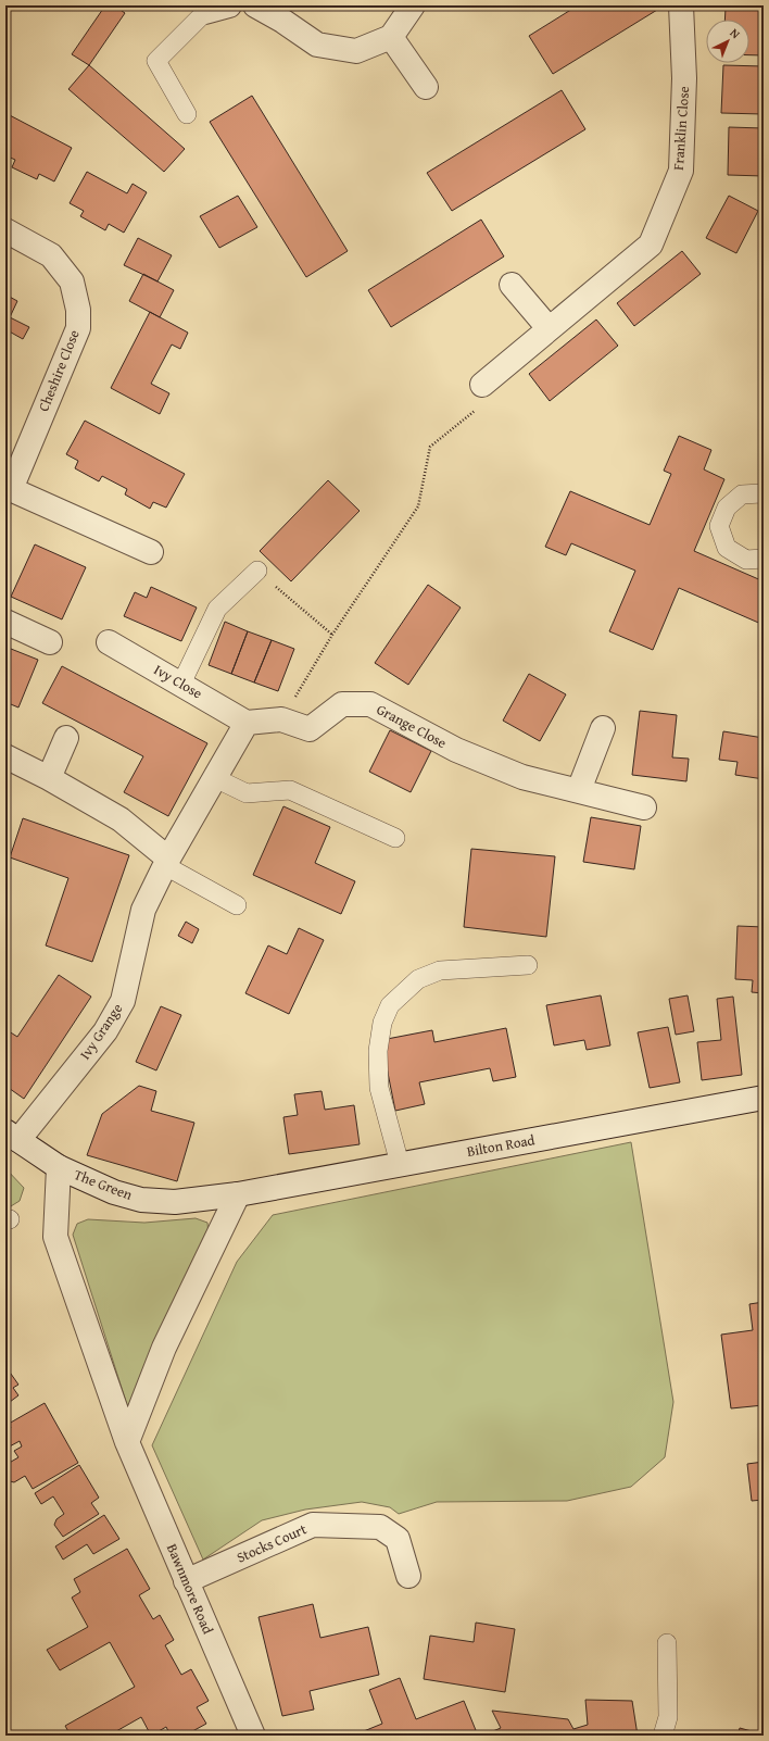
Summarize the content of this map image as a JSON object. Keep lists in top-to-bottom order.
{
  "streets": {
    "street": [
      "Franklin Close",
      "Cheshire Close",
      "Ivy Close",
      "Grange Close",
      "Ivy Grange",
      "Bilton Road",
      "The Green",
      "Stocks Court",
      "Bawnmore Road"
    ]
  },
  "crossings": [
    ["Ivy Close", "Grange Close"],
    ["Ivy Close", "Ivy Grange"],
    ["Grange Close", "Ivy Grange"],
    ["Ivy Grange", "The Green"],
    ["Bilton Road", "The Green"],
    ["The Green", "Bawnmore Road"],
    ["Stocks Court", "Bawnmore Road"]
  ],
  "north": "top right"
}
